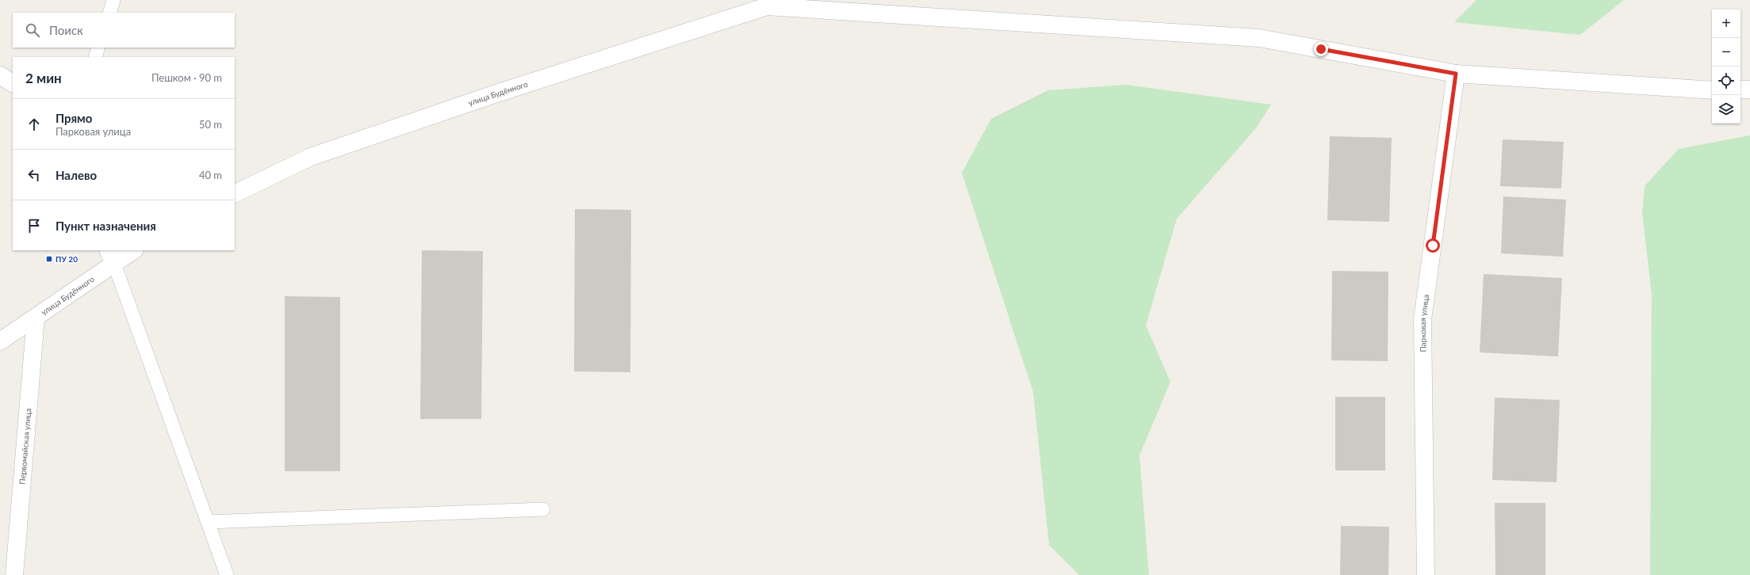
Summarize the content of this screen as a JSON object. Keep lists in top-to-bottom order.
{
  "streets": {
    "street": ["улица Будённого", "Парковая улица", "Первомайская улица"]
  },
  "crossings": [
    ["улица Будённого", "Первомайская улица"]
  ],
  "places": {
    "transit": ["ПУ 20"]
  },
  "page": {
    "map_buttons": ["+", "−"],
    "search": "Поиск",
    "heading": ["2 мин", "Пешком · 90 m"],
    "list": [
      ["Прямо", "Парковая улица", "50 m"],
      ["Налево", "40 m"],
      "Пункт назначения"
    ]
  }
}
